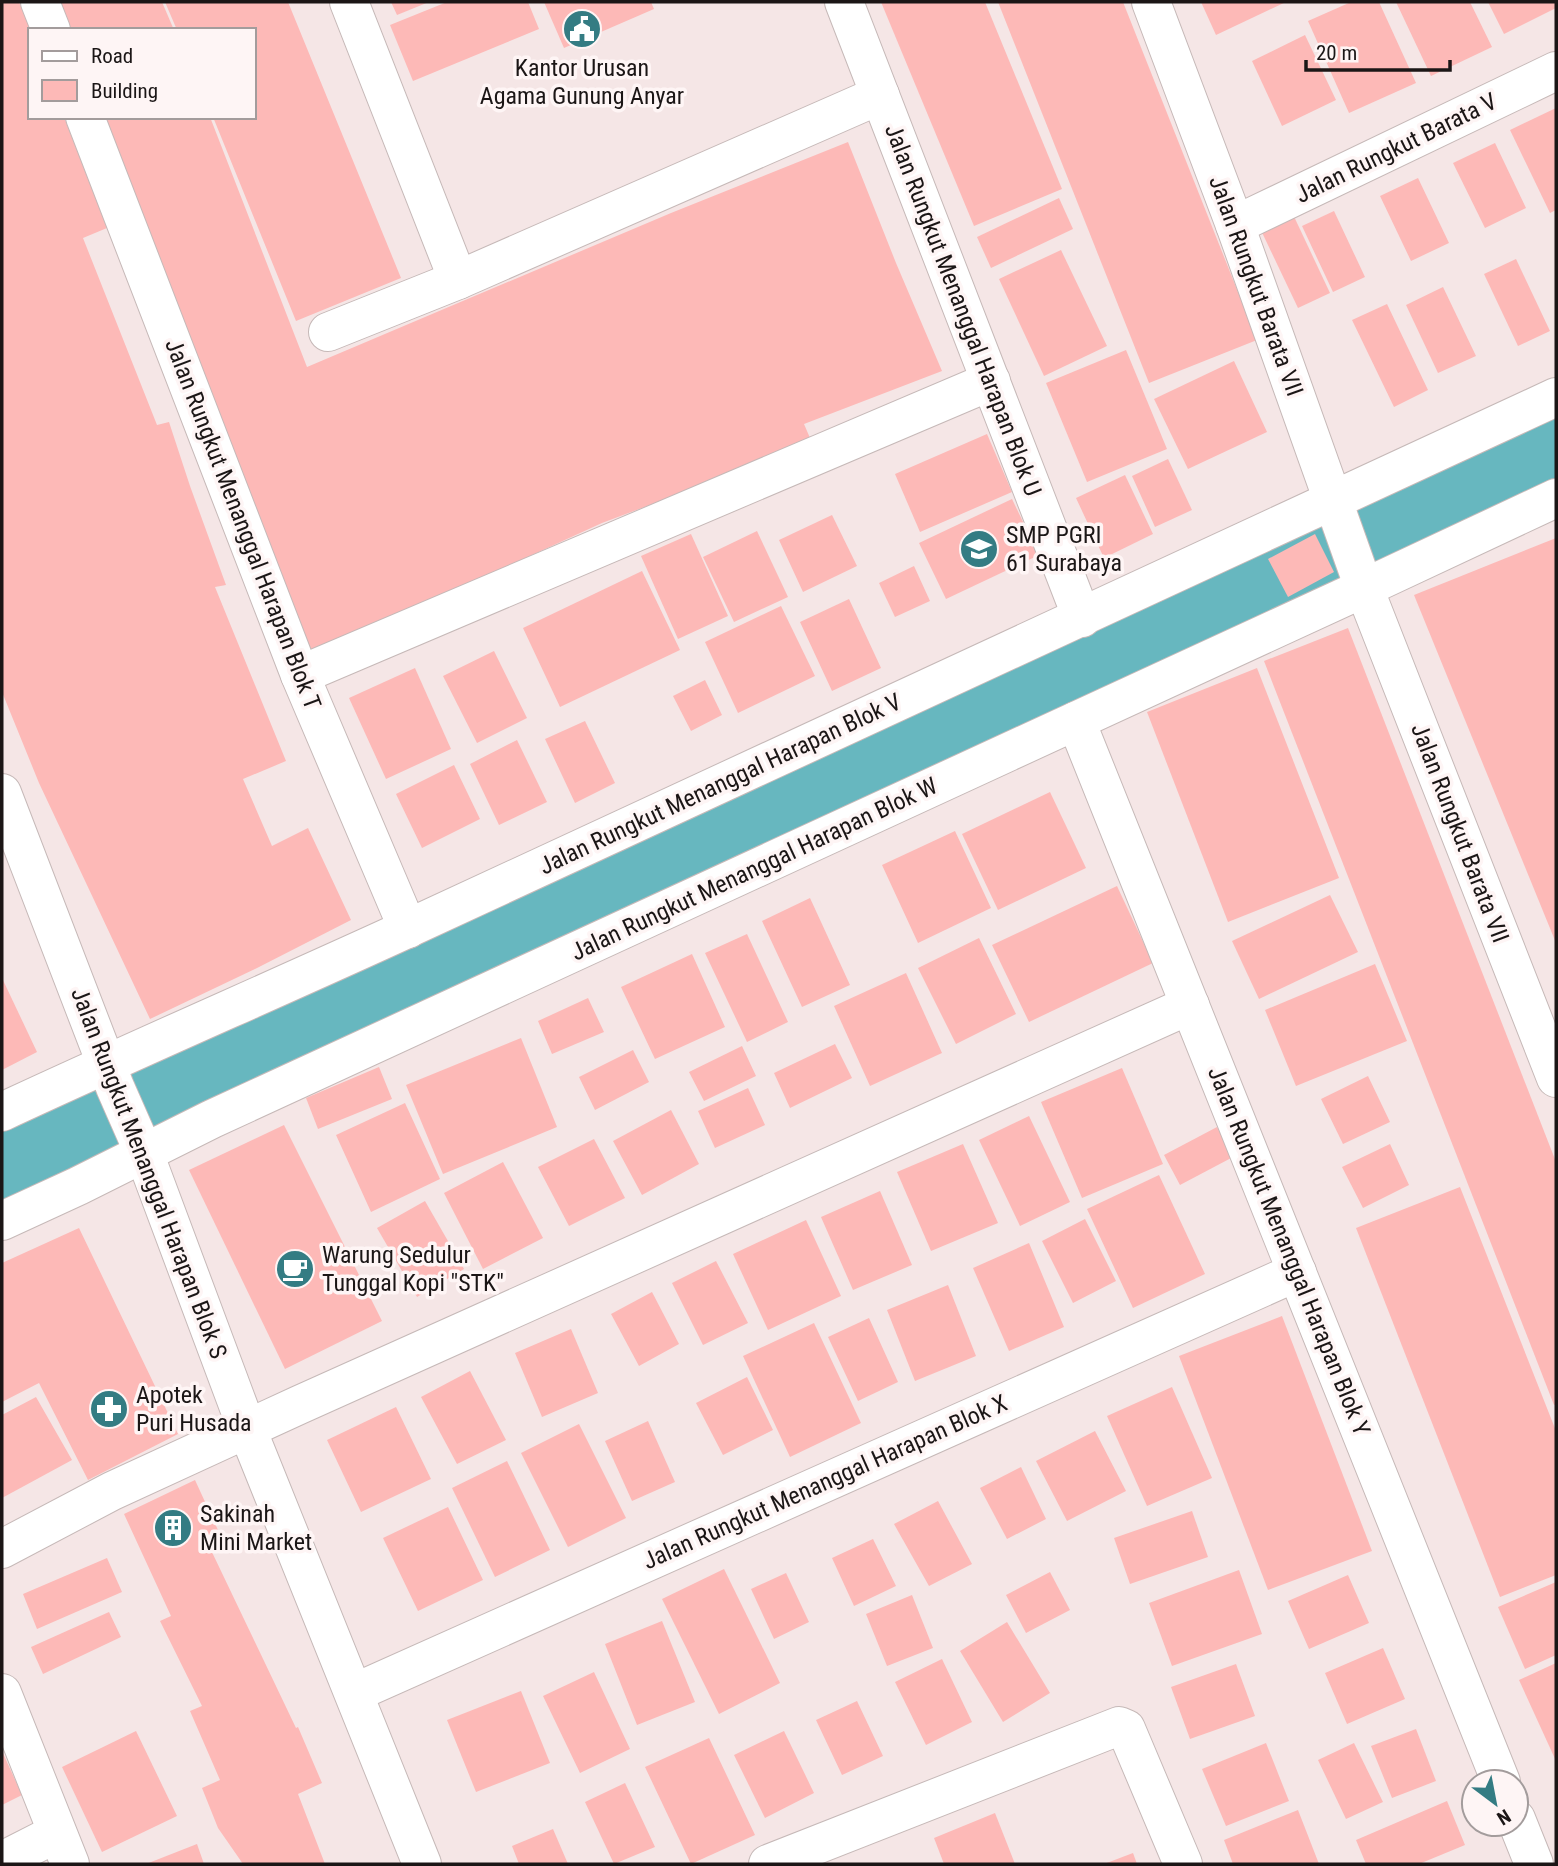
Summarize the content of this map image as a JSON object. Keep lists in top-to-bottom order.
{
  "streets": {
    "street": [
      "Jalan Rungkut Barata V",
      "Jalan Rungkut Barata VII",
      "Jalan Rungkut Menanggal Harapan Blok U",
      "Jalan Rungkut Menanggal Harapan Blok T",
      "Jalan Rungkut Menanggal Harapan Blok V",
      "Jalan Rungkut Menanggal Harapan Blok W",
      "Jalan Rungkut Menanggal Harapan Blok S",
      "Jalan Rungkut Menanggal Harapan Blok Y",
      "Jalan Rungkut Menanggal Harapan Blok X"
    ]
  },
  "crossings": [
    ["Jalan Rungkut Barata V", "Jalan Rungkut Barata VII"],
    ["Jalan Rungkut Barata VII", "Jalan Rungkut Menanggal Harapan Blok V"],
    ["Jalan Rungkut Barata VII", "Jalan Rungkut Menanggal Harapan Blok W"],
    ["Jalan Rungkut Menanggal Harapan Blok U", "Jalan Rungkut Menanggal Harapan Blok V"],
    ["Jalan Rungkut Menanggal Harapan Blok T", "Jalan Rungkut Menanggal Harapan Blok V"],
    ["Jalan Rungkut Menanggal Harapan Blok V", "Jalan Rungkut Menanggal Harapan Blok S"],
    ["Jalan Rungkut Menanggal Harapan Blok W", "Jalan Rungkut Menanggal Harapan Blok S"],
    ["Jalan Rungkut Menanggal Harapan Blok W", "Jalan Rungkut Menanggal Harapan Blok Y"],
    ["Jalan Rungkut Menanggal Harapan Blok S", "Jalan Rungkut Menanggal Harapan Blok X"],
    ["Jalan Rungkut Menanggal Harapan Blok Y", "Jalan Rungkut Menanggal Harapan Blok X"]
  ],
  "places": {
    "public building": ["Kantor Urusan Agama Gunung Anyar"],
    "school or university": ["SMP PGRI 61 Surabaya"],
    "cafe": ["Warung Sedulur Tunggal Kopi \"STK\""],
    "pharmacy": ["Apotek Puri Husada"],
    "building": ["Sakinah Mini Market"]
  },
  "legend": ["Road", "Building"],
  "scale_bar": "20 m",
  "north": "bottom right"
}
